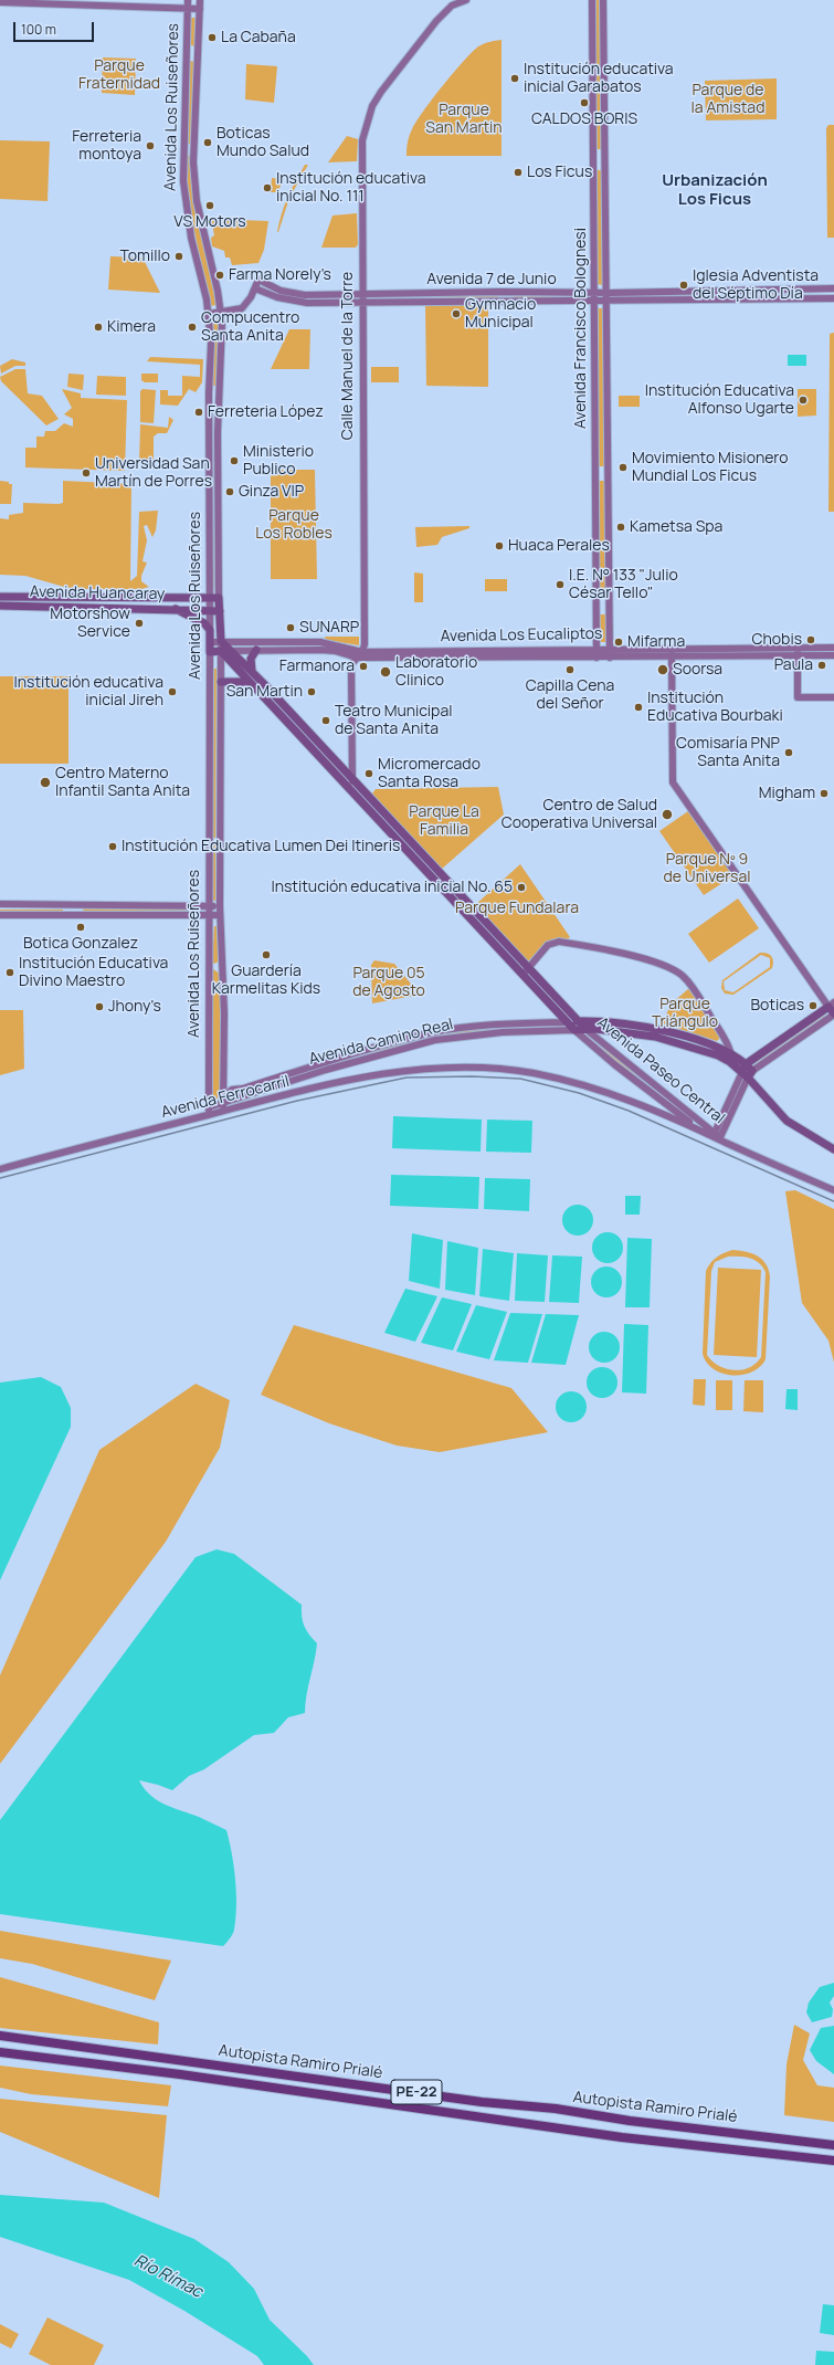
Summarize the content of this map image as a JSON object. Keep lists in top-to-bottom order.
{
  "streets": {
    "highway": ["Autopista Ramiro Prialé", "PE-22"],
    "main road": [
      "Avenida Los Ruiseñores",
      "Avenida 7 de Junio",
      "Avenida Francisco Bolognesi",
      "Calle Manuel de la Torre",
      "Avenida Huancaray",
      "Avenida Los Eucaliptos",
      "Avenida Camino Real",
      "Avenida Paseo Central",
      "Avenida Ferrocarril"
    ]
  },
  "crossings": [
    ["Avenida Los Ruiseñores", "Avenida Huancaray"],
    ["Avenida Los Ruiseñores", "Avenida Los Eucaliptos"],
    ["Avenida Los Ruiseñores", "Avenida Camino Real"],
    ["Avenida Los Ruiseñores", "Avenida Ferrocarril"],
    ["Avenida 7 de Junio", "Avenida Francisco Bolognesi"],
    ["Avenida 7 de Junio", "Calle Manuel de la Torre"],
    ["Avenida Francisco Bolognesi", "Avenida Los Eucaliptos"],
    ["Calle Manuel de la Torre", "Avenida Los Eucaliptos"],
    ["Avenida Camino Real", "Avenida Paseo Central"],
    ["Avenida Camino Real", "Avenida Ferrocarril"],
    ["Avenida Paseo Central", "Avenida Ferrocarril"]
  ],
  "districts": ["Urbanización Los Ficus"],
  "water": ["Río Rímac"],
  "parks": [
    "Parque Fraternidad",
    "Parque de la Amistad",
    "Parque San Martin",
    "Parque Los Robles",
    "Parque La Familia",
    "Parque Nº 9 de Universal",
    "Parque Fundalara",
    "Parque 05 de Agosto",
    "Parque Triángulo"
  ],
  "places": [
    "La Cabaña",
    "Institución educativa inicial Garabatos",
    "CALDOS BORIS",
    "Boticas Mundo Salud",
    "Ferreteria montoya",
    "Los Ficus",
    "Institución educativa inicial No. 111",
    "VS Motors",
    "Tomillo",
    "Farma Norely's",
    "Iglesia Adventista del Séptimo Día",
    "Gymnacio Municipal",
    "Kimera",
    "Compucentro Santa Anita",
    "Institución Educativa Alfonso Ugarte",
    "Ferreteria López",
    "Ministerio Publico",
    "Movimiento Misionero Mundial Los Ficus",
    "Universidad San Martín de Porres",
    "Ginza VIP",
    "Kametsa Spa",
    "Huaca Perales",
    "I.E. N° 133 \"Julio César Tello\"",
    "Motorshow Service",
    "SUNARP",
    "Chobis",
    "Mifarma",
    "Paula",
    "Farmanora",
    "Capilla Cena del Señor",
    "Soorsa",
    "Laboratorio Clinico",
    "Institución educativa inicial Jireh",
    "San Martin",
    "Institución Educativa Bourbaki",
    "Teatro Municipal de Santa Anita",
    "Comisaría PNP Santa Anita",
    "Micromercado Santa Rosa",
    "Centro Materno Infantil Santa Anita",
    "Migham",
    "Centro de Salud Cooperativa Universal",
    "Institución Educativa Lumen Dei Itineris",
    "Institución educativa inicial No. 65",
    "Botica Gonzalez",
    "Guardería Karmelitas Kids",
    "Institución Educativa Divino Maestro",
    "Boticas",
    "Jhony's"
  ],
  "scale_bar": "100 m"
}
